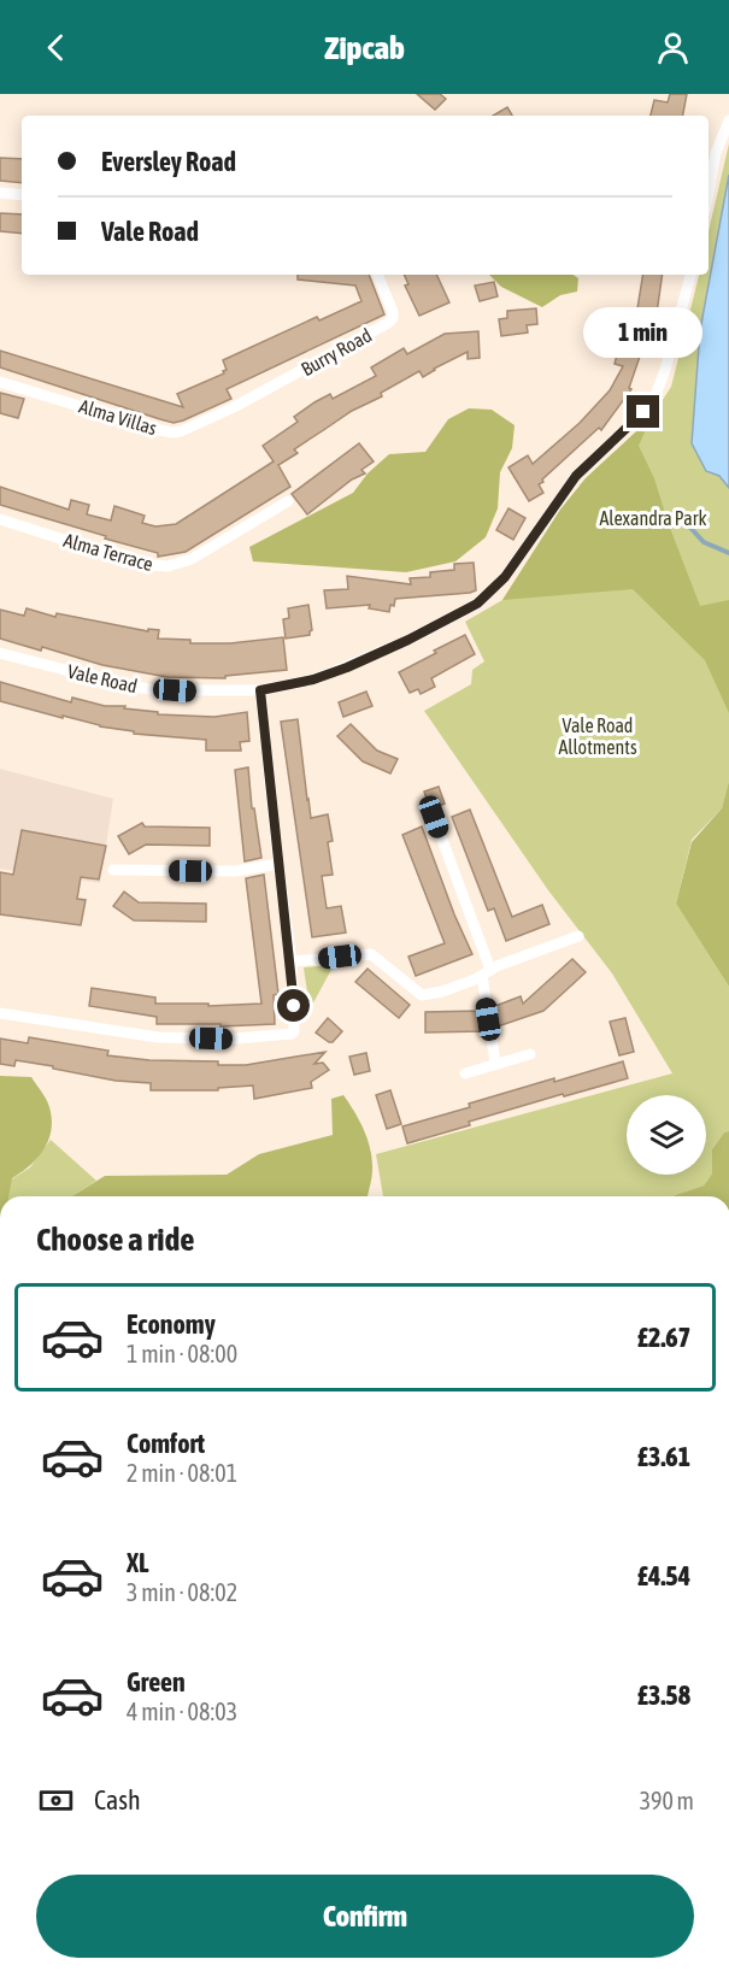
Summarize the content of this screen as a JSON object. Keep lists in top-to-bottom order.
{
  "streets": {
    "street": [
      "Burry Road",
      "Alma Villas",
      "Alma Terrace",
      "Vale Road"
    ]
  },
  "crossings": [
    ["Burry Road", "Alma Villas"]
  ],
  "parks": ["Alexandra Park", "Vale Road Allotments"],
  "page": {
    "header": "Zipcab",
    "banner": ["Eversley Road", "Vale Road"],
    "bubble": "1 min",
    "heading": "Choose a ride",
    "list": [
      {
        "name": "Economy",
        "note": "1 min · 08:00",
        "value": "£2.67"
      },
      {
        "name": "Comfort",
        "note": "2 min · 08:01",
        "value": "£3.61"
      },
      {
        "name": "XL",
        "note": "3 min · 08:02",
        "value": "£4.54"
      },
      {
        "name": "Green",
        "note": "4 min · 08:03",
        "value": "£3.58"
      }
    ],
    "pay": ["Cash", "390 m"],
    "buttons": "Confirm"
  }
}
